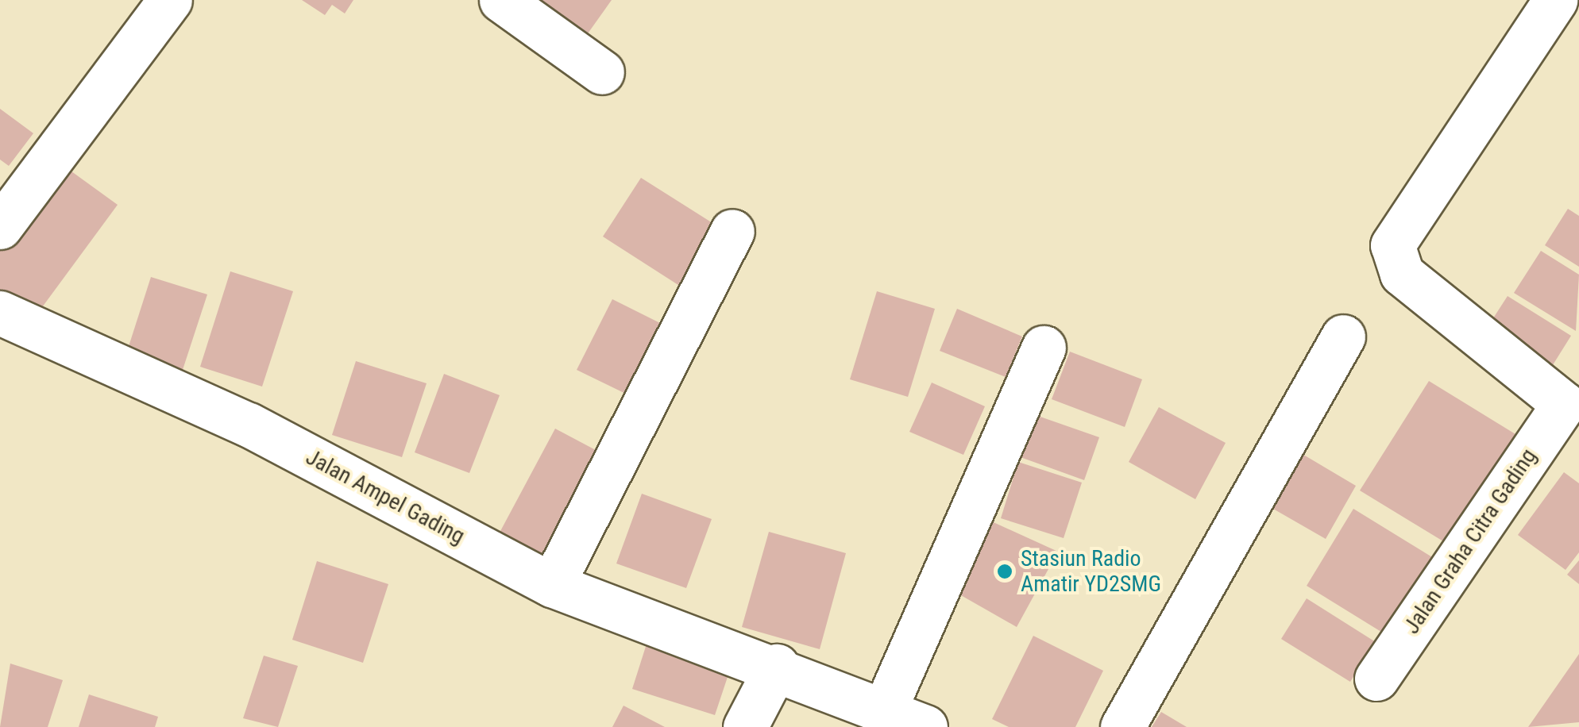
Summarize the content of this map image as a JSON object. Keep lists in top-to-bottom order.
{
  "streets": {
    "street": ["Jalan Ampel Gading", "Jalan Graha Citra Gading"]
  },
  "places": ["Stasiun Radio Amatir YD2SMG"]
}
